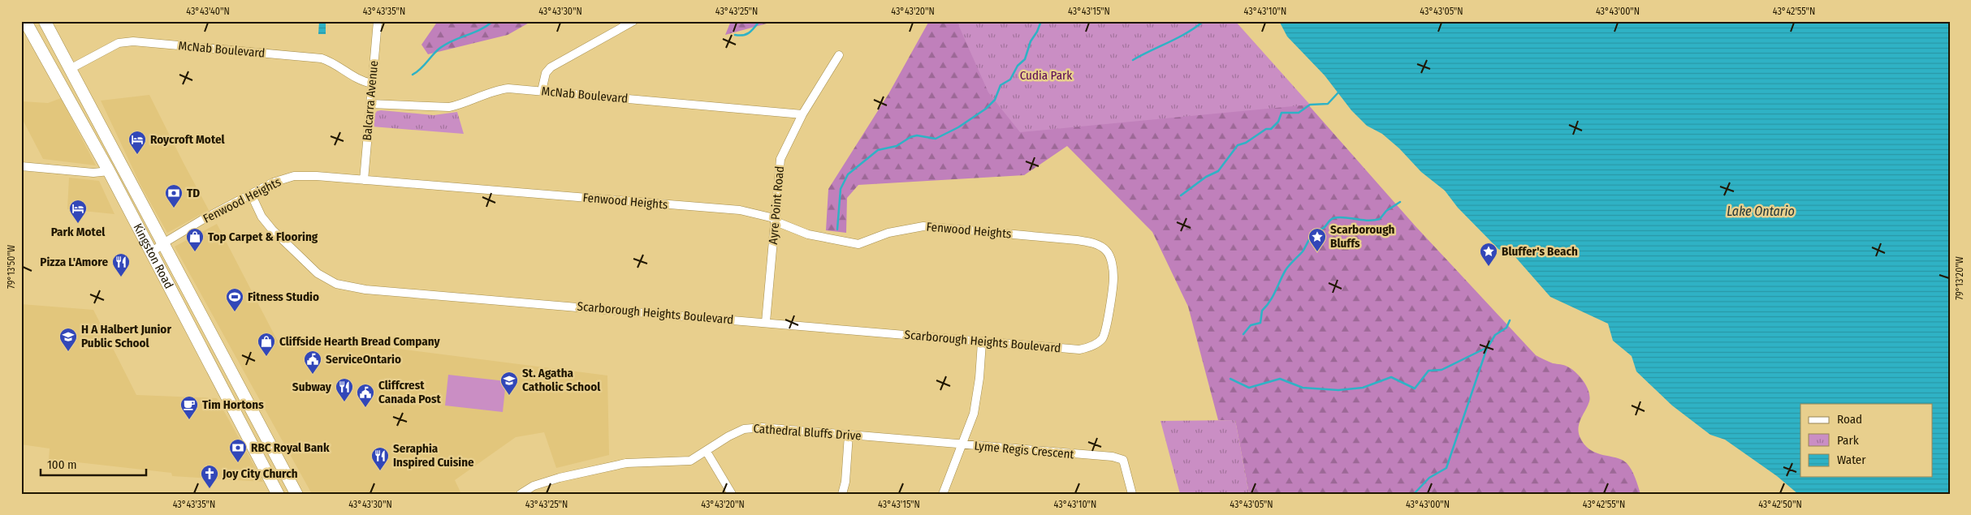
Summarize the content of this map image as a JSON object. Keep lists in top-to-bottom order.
{
  "streets": {
    "main road": ["Kingston Road"],
    "street": [
      "McNab Boulevard",
      "Balcarra Avenue",
      "Fenwood Heights",
      "Ayre Point Road",
      "Scarborough Heights Boulevard",
      "Cathedral Bluffs Drive",
      "Lyme Regis Crescent"
    ]
  },
  "crossings": [
    ["McNab Boulevard", "Balcarra Avenue"],
    ["McNab Boulevard", "Ayre Point Road"],
    ["McNab Boulevard", "Kingston Road"],
    ["Balcarra Avenue", "Fenwood Heights"],
    ["Fenwood Heights", "Ayre Point Road"],
    ["Fenwood Heights", "Kingston Road"],
    ["Fenwood Heights", "Scarborough Heights Boulevard"],
    ["Ayre Point Road", "Scarborough Heights Boulevard"],
    ["Cathedral Bluffs Drive", "Lyme Regis Crescent"]
  ],
  "water": ["Lake Ontario"],
  "parks": ["Cudia Park"],
  "places": {
    "hotel": ["Roycroft Motel", "Park Motel"],
    "bank": ["TD", "RBC Royal Bank"],
    "shop": ["Top Carpet & Flooring", "Cliffside Hearth Bread Company"],
    "place": ["Scarborough Bluffs", "Bluffer's Beach"],
    "restaurant": ["Pizza L'Amore", "Subway", "Seraphia Inspired Cuisine"],
    "sports": ["Fitness Studio"],
    "school or university": ["H A Halbert Junior Public School", "St. Agatha Catholic School"],
    "public building": ["ServiceOntario", "Cliffcrest Canada Post"],
    "cafe": ["Tim Hortons"],
    "church": ["Joy City Church"]
  },
  "legend": ["Road", "Park", "Water"],
  "scale_bar": "100 m",
  "coordinates": [
    "43°43'40\"N",
    "43°43'35\"N",
    "43°43'30\"N",
    "43°43'25\"N",
    "43°43'20\"N",
    "43°43'15\"N",
    "43°43'10\"N",
    "43°43'05\"N",
    "43°43'00\"N",
    "43°42'55\"N",
    "79°13'50\"W",
    "79°13'20\"W",
    "43°42'50\"N"
  ]
}
